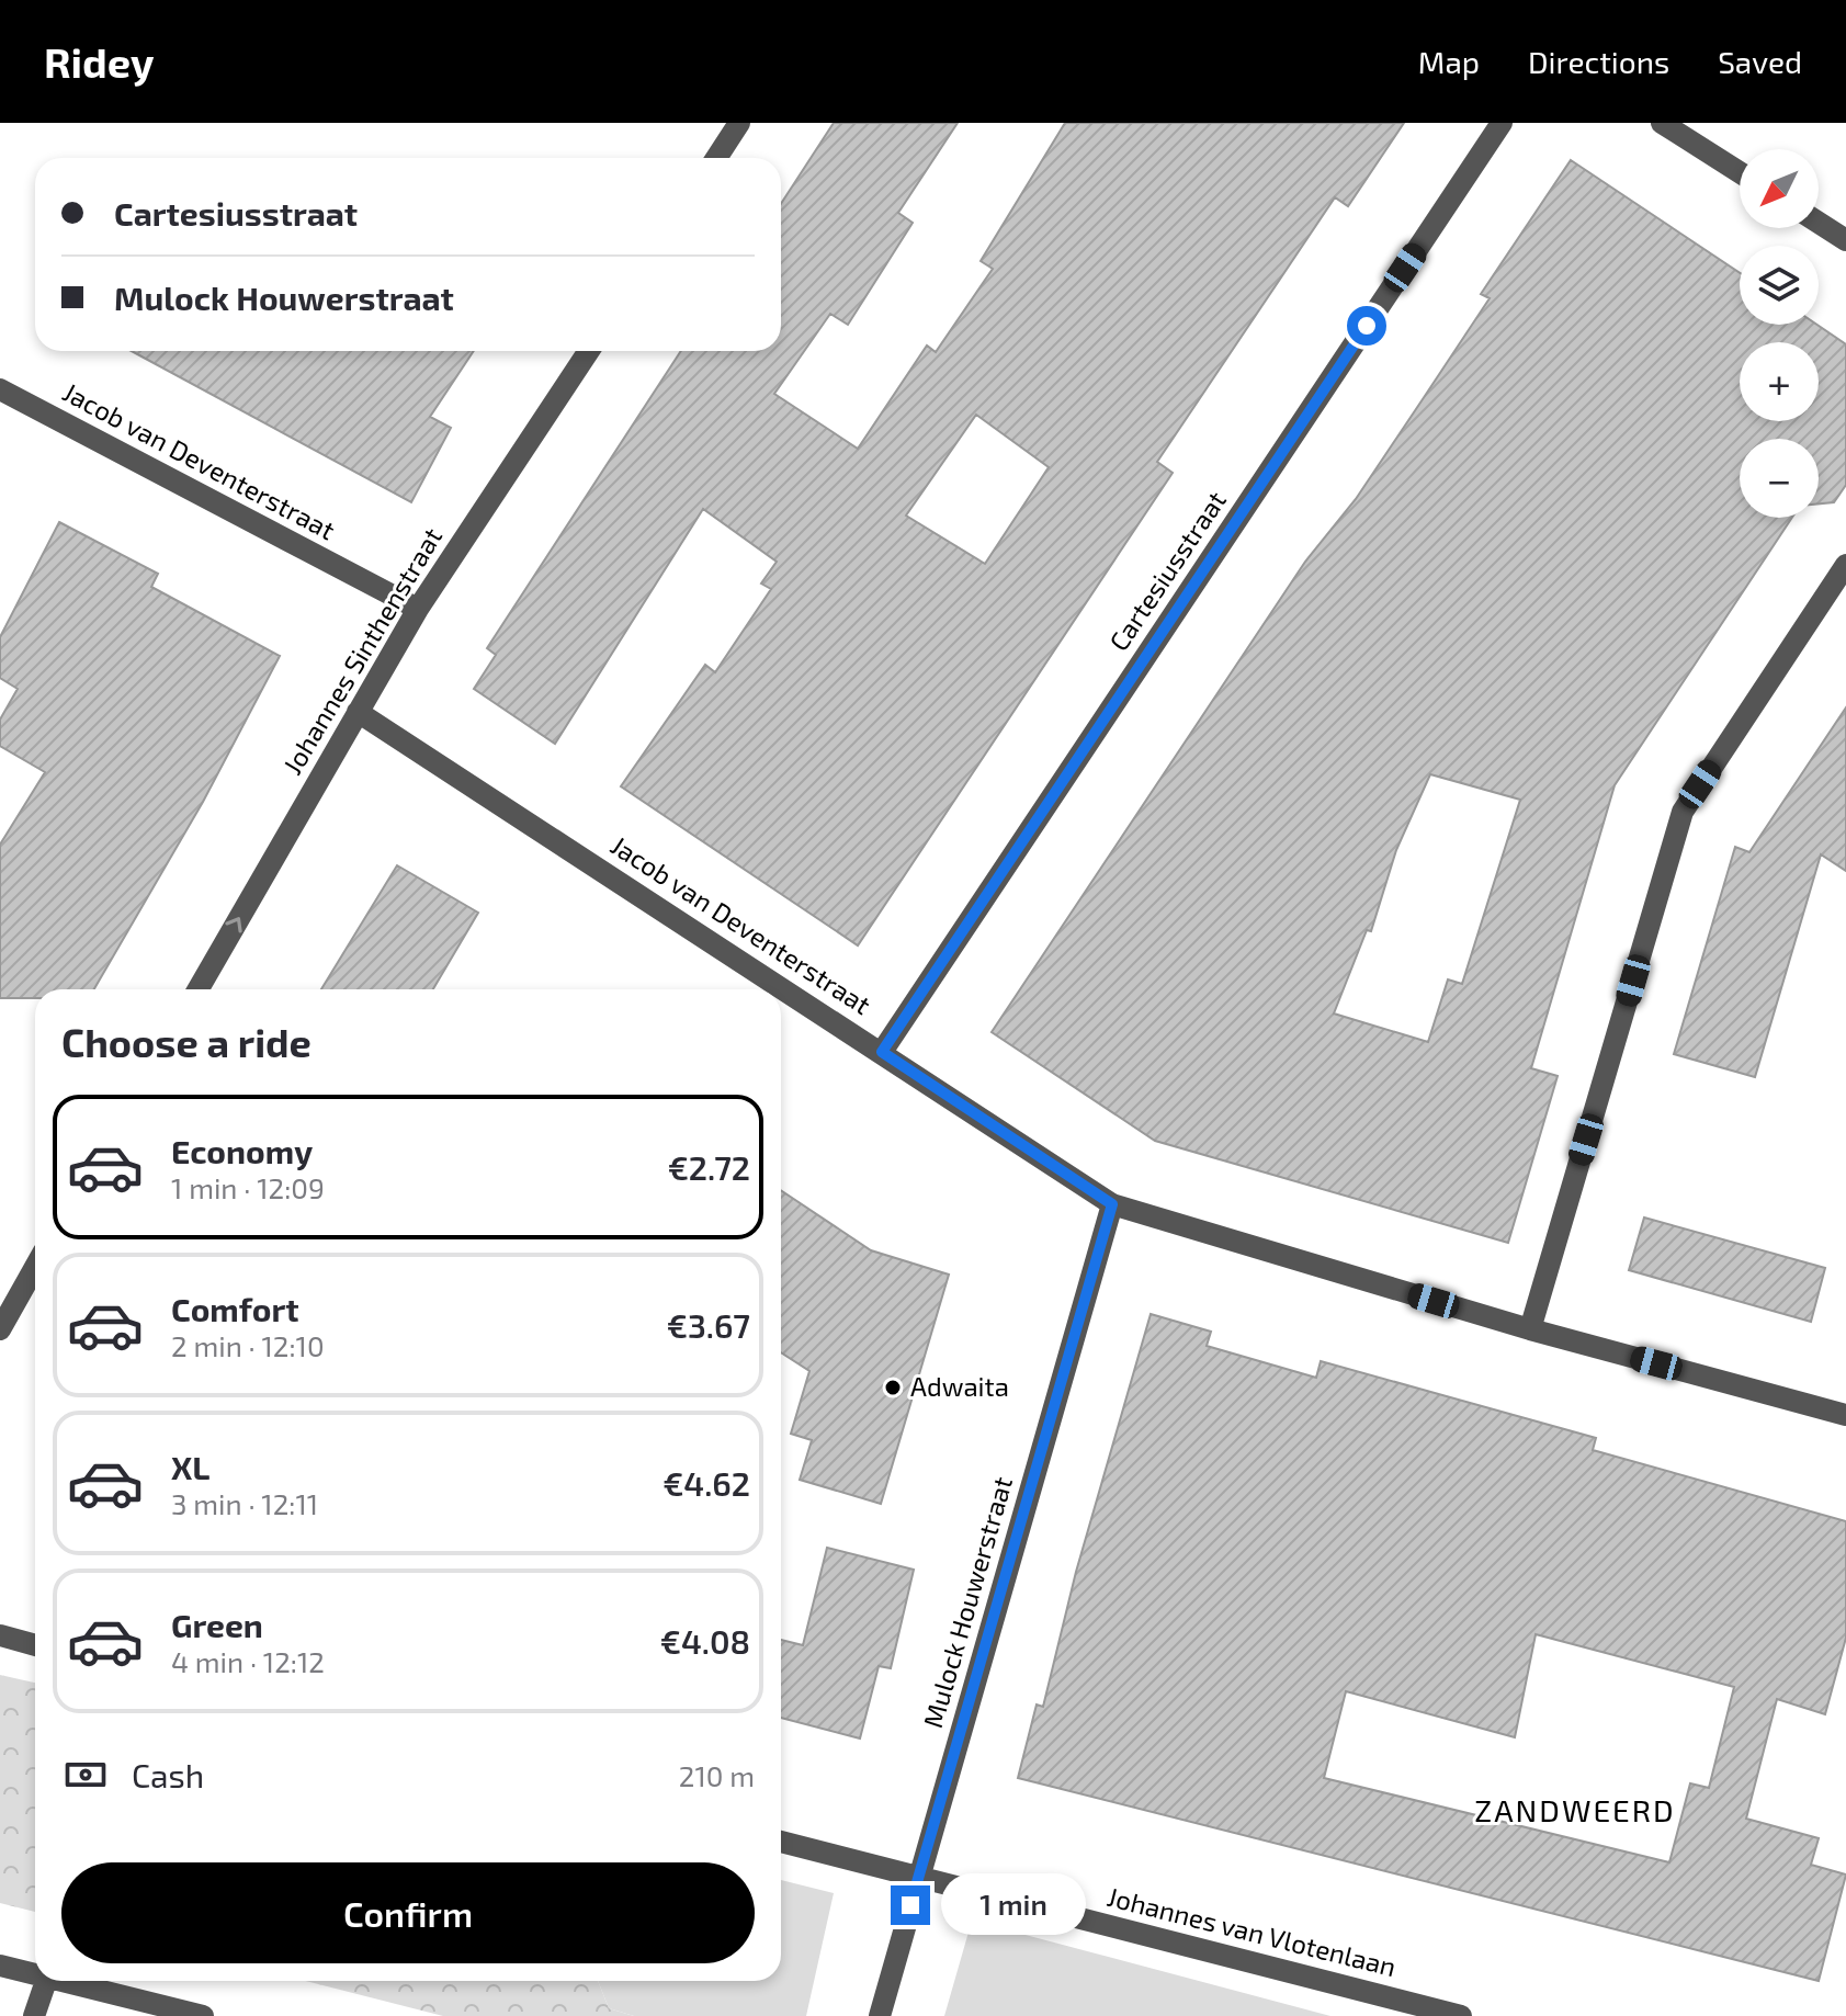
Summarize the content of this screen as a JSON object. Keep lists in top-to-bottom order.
{
  "streets": {
    "street": [
      "Jacob van Deventerstraat",
      "Cartesiusstraat",
      "Johannes Sinthenstraat",
      "Mulock Houwerstraat",
      "Johannes van Vlotenlaan"
    ]
  },
  "crossings": [
    ["Jacob van Deventerstraat", "Cartesiusstraat"],
    ["Jacob van Deventerstraat", "Johannes Sinthenstraat"],
    ["Jacob van Deventerstraat", "Mulock Houwerstraat"],
    ["Mulock Houwerstraat", "Johannes van Vlotenlaan"]
  ],
  "one_way": ["Johannes Sinthenstraat"],
  "districts": ["ZANDWEERD"],
  "places": ["Adwaita"],
  "north": "bottom left",
  "page": {
    "header": "Ridey",
    "nav": ["Map", "Directions", "Saved"],
    "map_buttons": ["+", "−"],
    "banner": ["Cartesiusstraat", "Mulock Houwerstraat"],
    "heading": "Choose a ride",
    "list": [
      {
        "name": "Economy",
        "note": "1 min · 12:09",
        "value": "€2.72"
      },
      {
        "name": "Comfort",
        "note": "2 min · 12:10",
        "value": "€3.67"
      },
      {
        "name": "XL",
        "note": "3 min · 12:11",
        "value": "€4.62"
      },
      {
        "name": "Green",
        "note": "4 min · 12:12",
        "value": "€4.08"
      }
    ],
    "pay": ["Cash", "210 m"],
    "buttons": "Confirm",
    "bubble": "1 min"
  }
}
